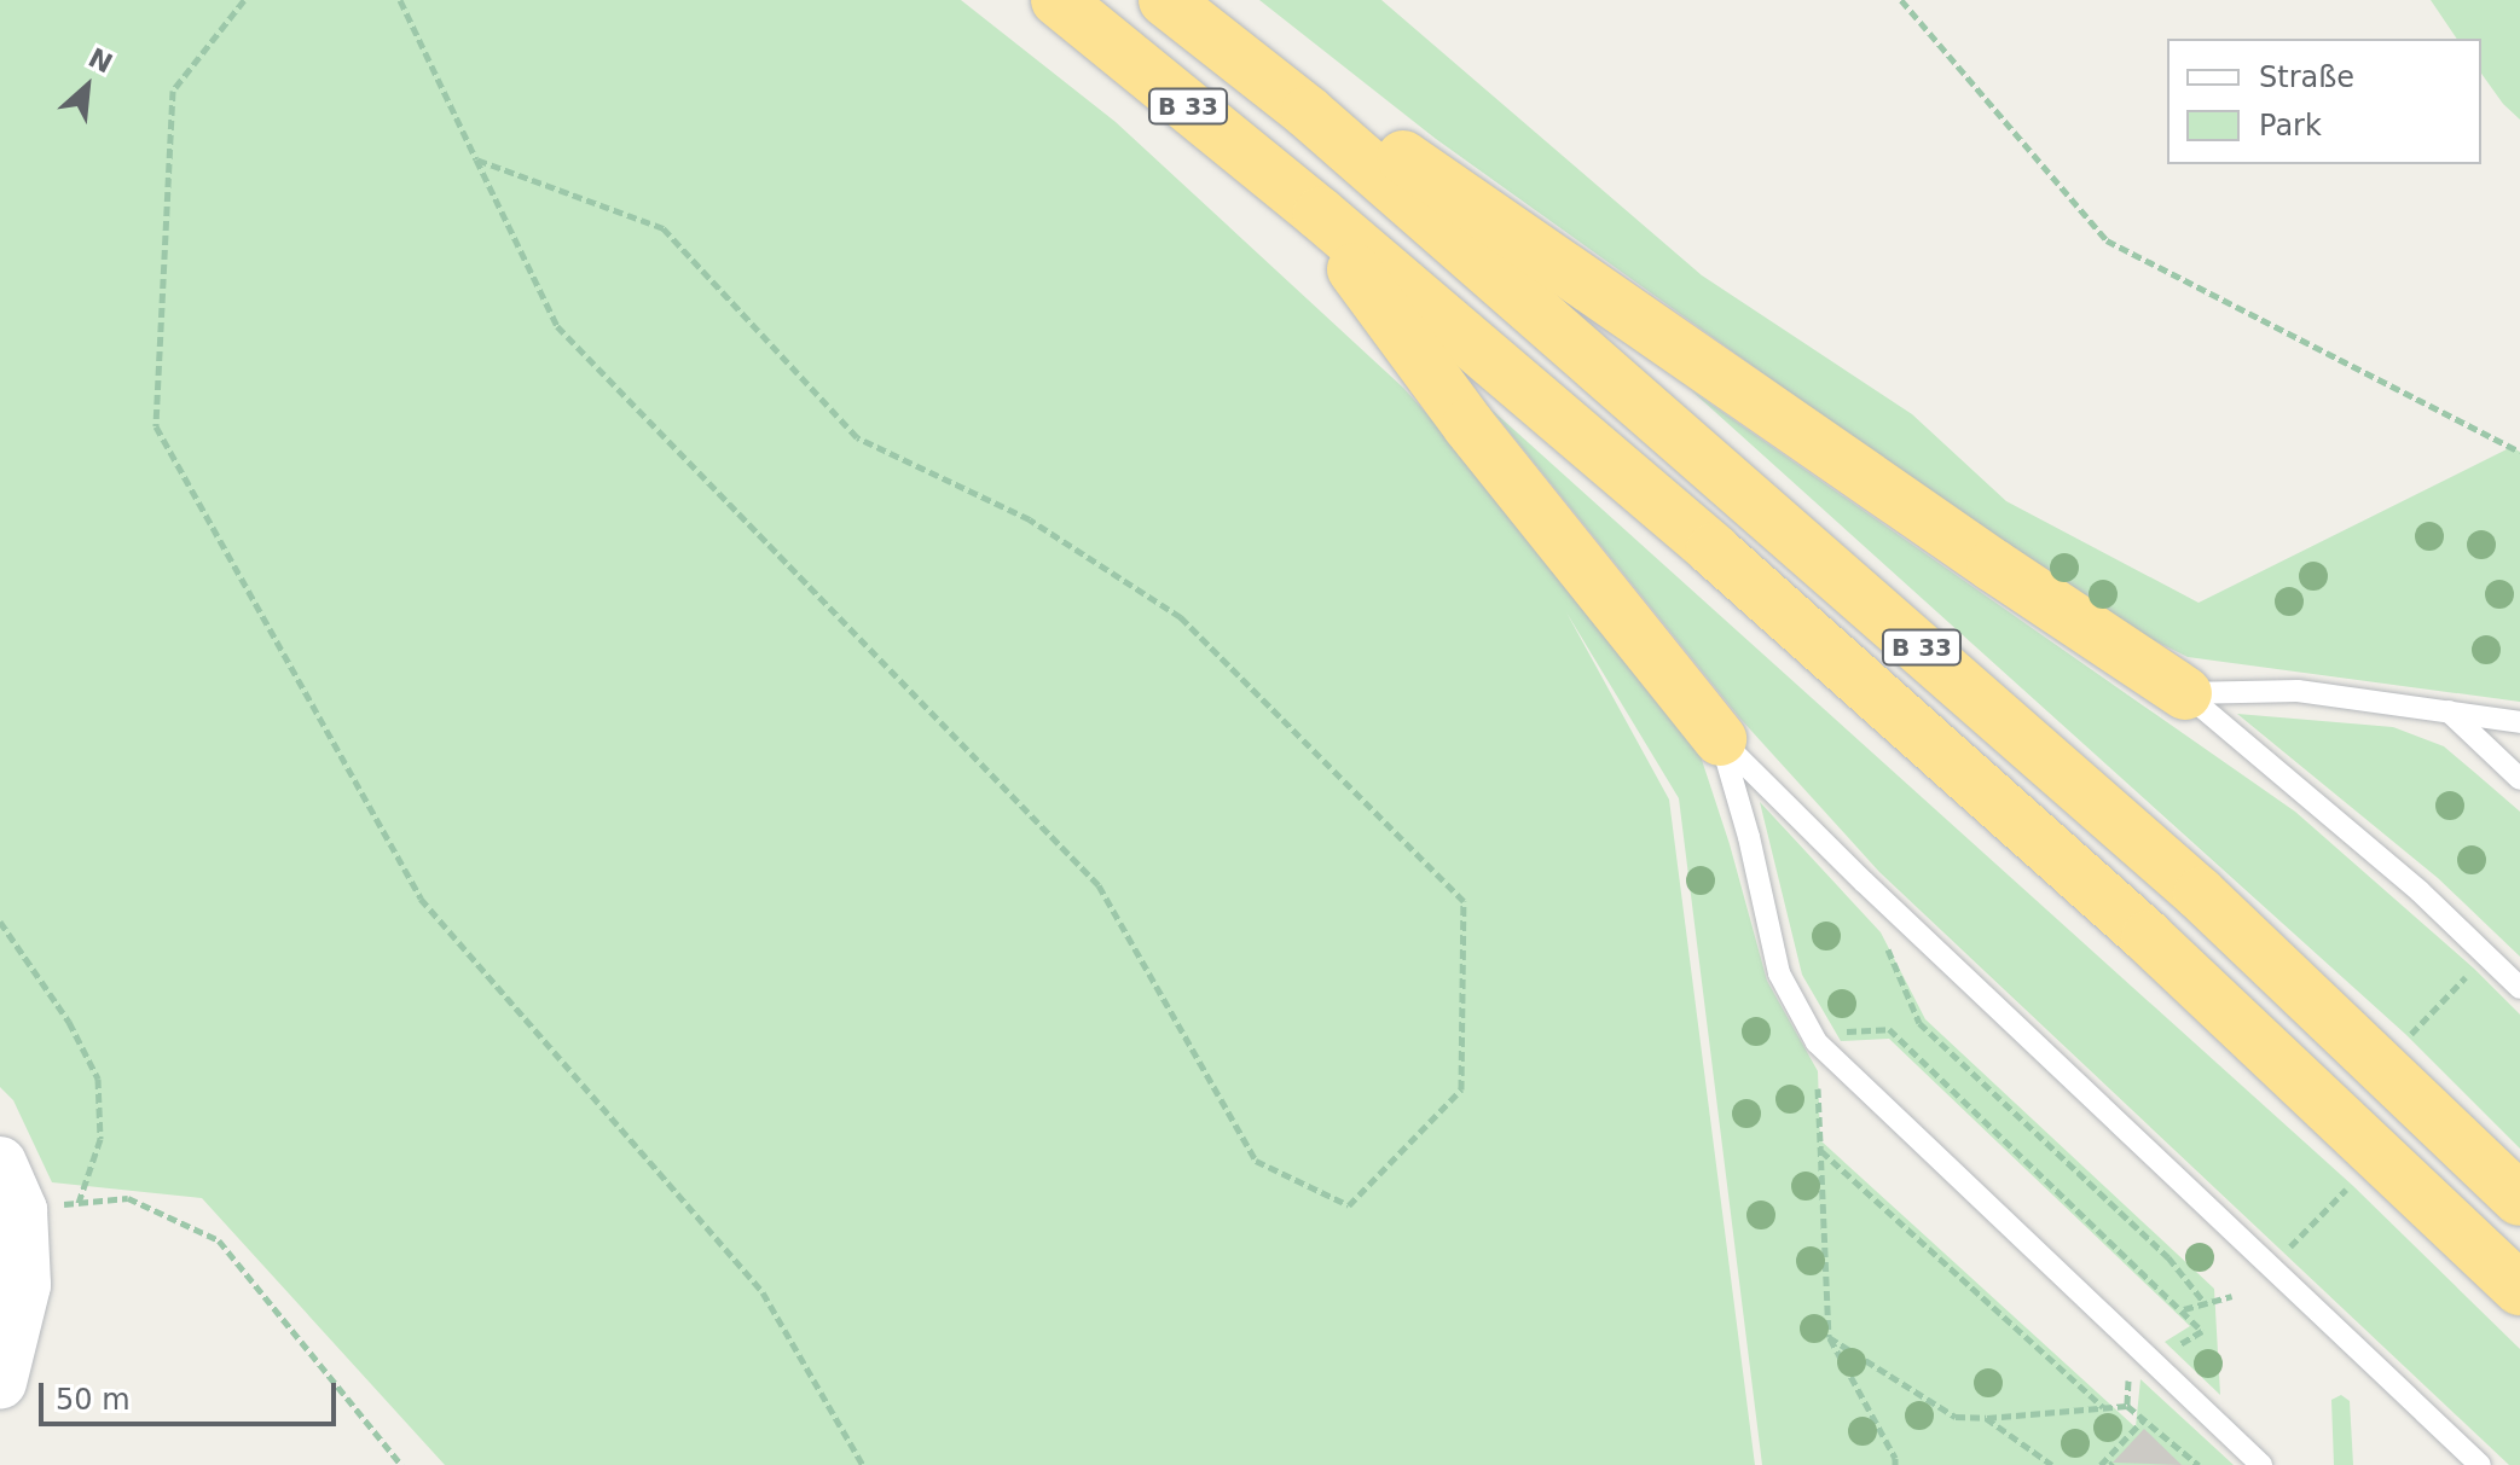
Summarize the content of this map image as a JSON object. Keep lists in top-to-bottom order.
{
  "streets": {
    "highway": ["B 33"]
  },
  "legend": ["Straße", "Park"],
  "scale_bar": "50 m",
  "north": "top right"
}
